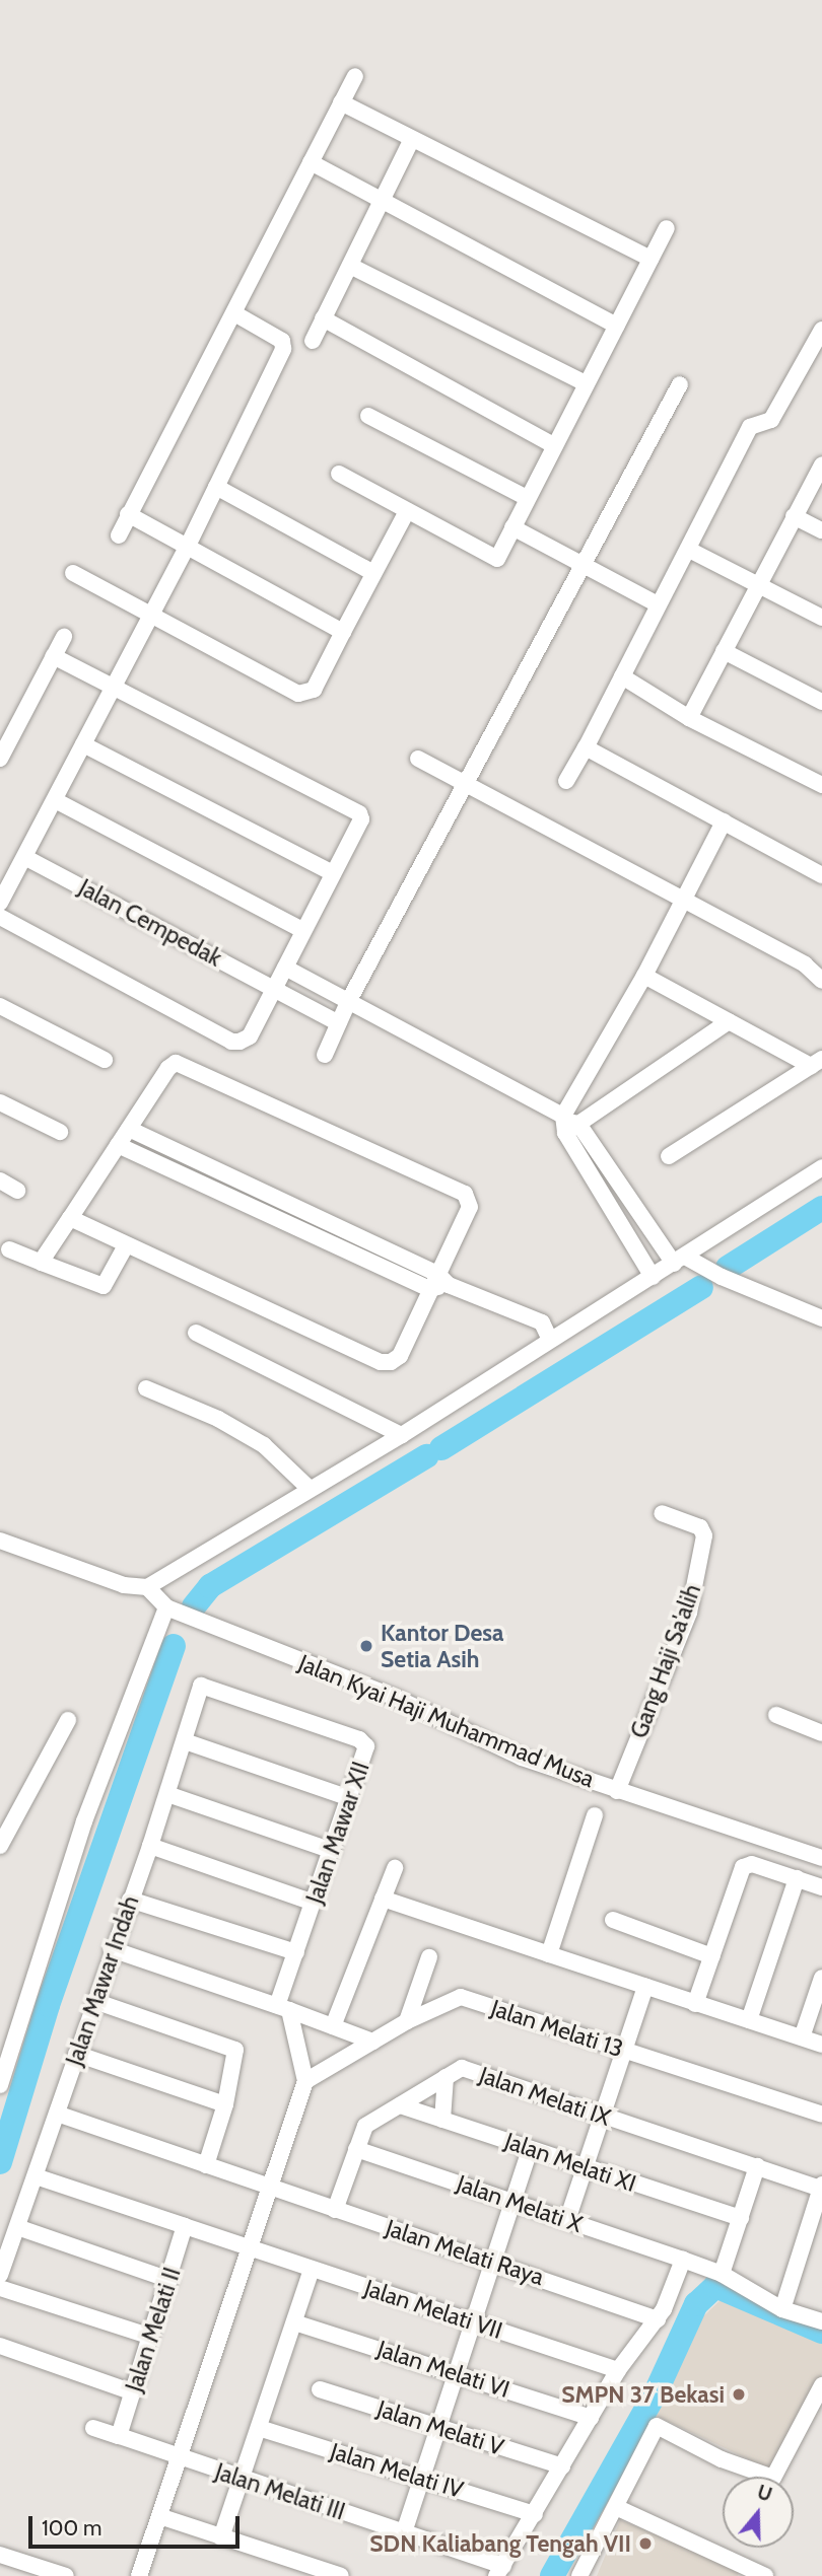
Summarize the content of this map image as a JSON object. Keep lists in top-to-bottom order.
{
  "streets": {
    "street": [
      "Jalan Cempedak",
      "Gang Haji Sa'alih",
      "Jalan Kyai Haji Muhammad Musa",
      "Jalan Mawar XII",
      "Jalan Mawar Indah",
      "Jalan Melati 13",
      "Jalan Melati IX",
      "Jalan Melati XI",
      "Jalan Melati X",
      "Jalan Melati Raya",
      "Jalan Melati VII",
      "Jalan Melati II",
      "Jalan Melati VI",
      "Jalan Melati V",
      "Jalan Melati IV",
      "Jalan Melati III"
    ]
  },
  "crossings": [
    ["Gang Haji Sa'alih", "Jalan Kyai Haji Muhammad Musa"],
    ["Jalan Mawar XII", "Jalan Mawar Indah"],
    ["Jalan Mawar Indah", "Jalan Melati Raya"],
    ["Jalan Melati IX", "Jalan Melati XI"],
    ["Jalan Melati IX", "Jalan Melati X"],
    ["Jalan Melati IX", "Jalan Melati Raya"]
  ],
  "places": ["Kantor Desa Setia Asih", "SMPN 37 Bekasi", "SDN Kaliabang Tengah VII"],
  "scale_bar": "100 m",
  "north": "top"
}
